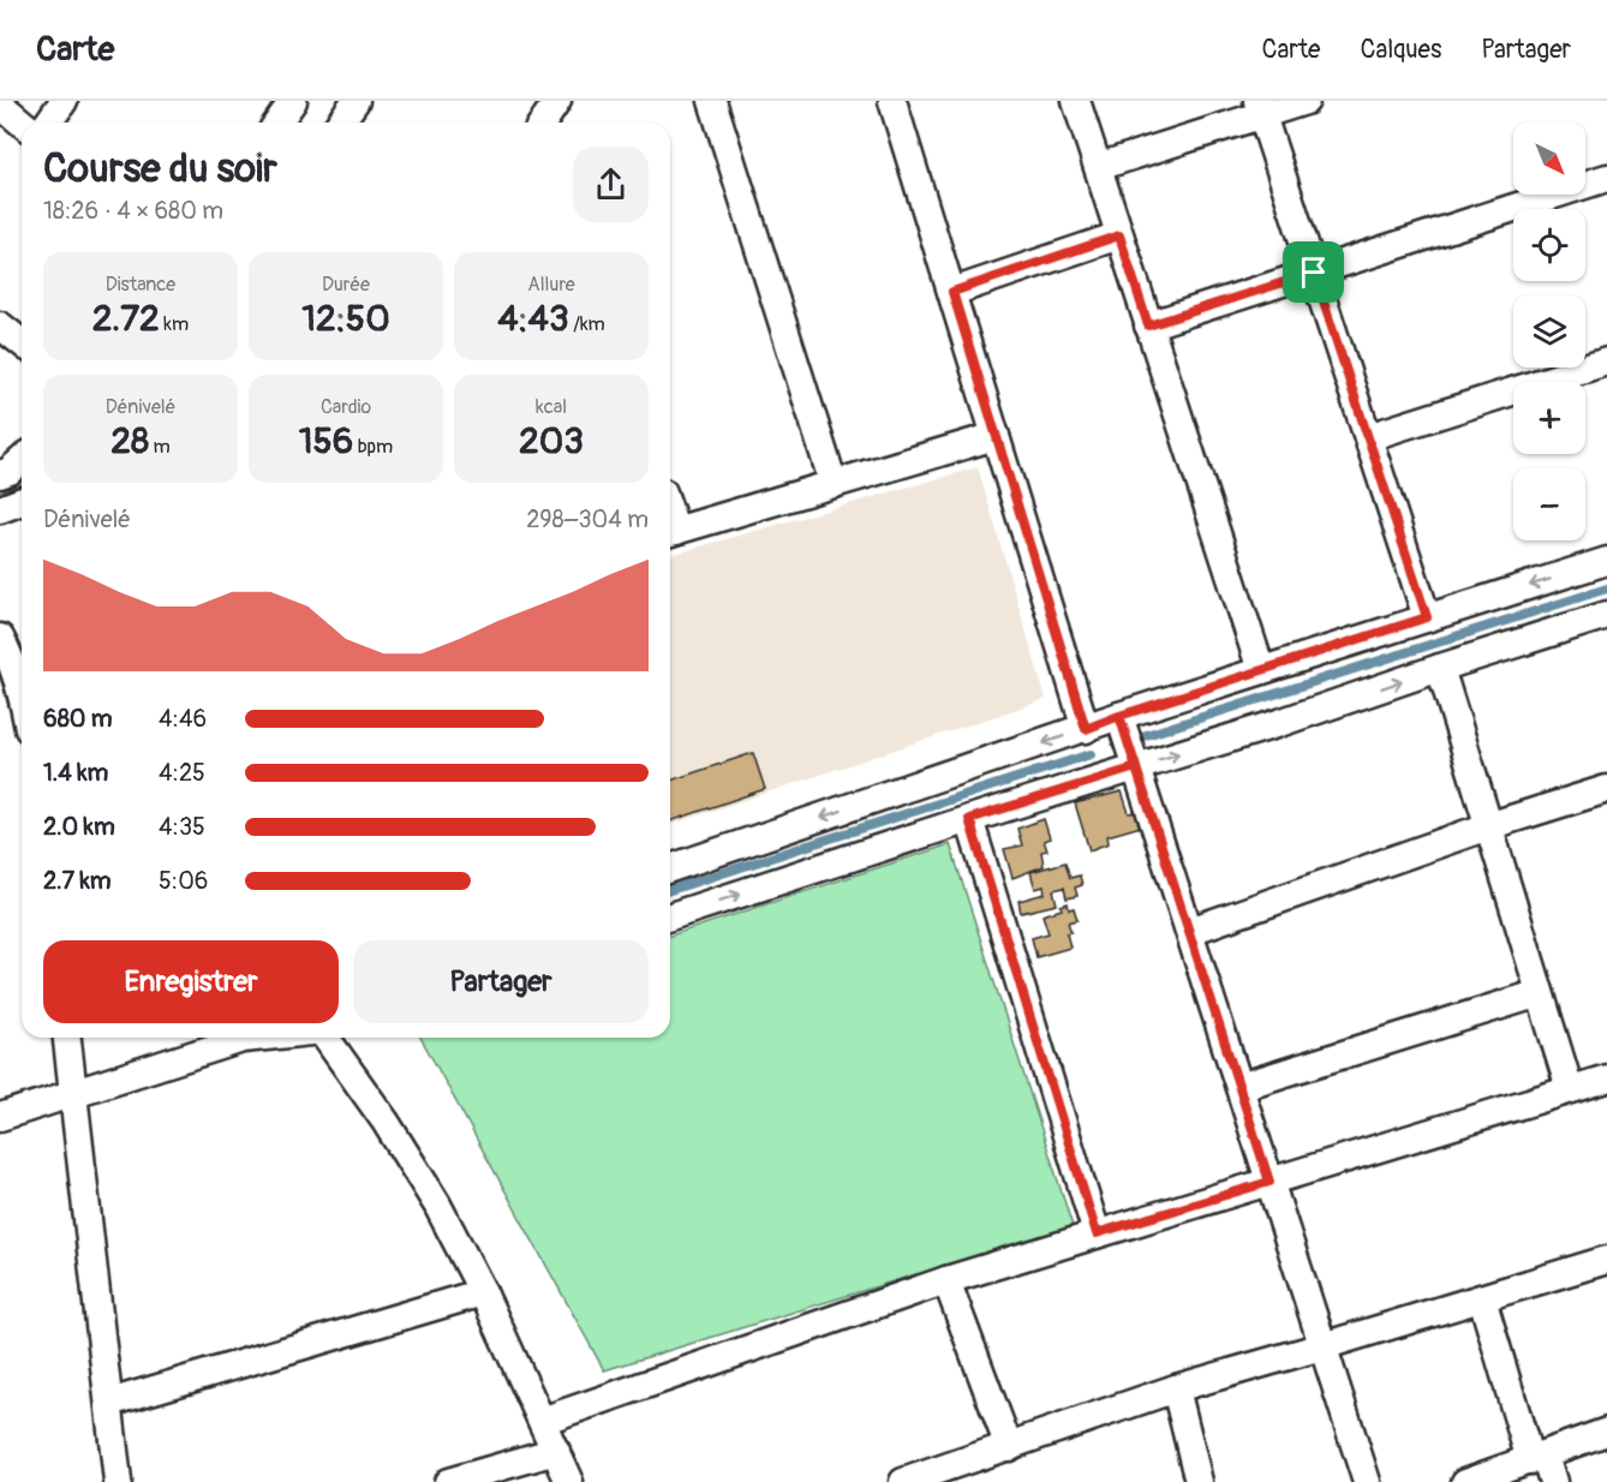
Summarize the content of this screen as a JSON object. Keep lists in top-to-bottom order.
{
  "north": "bottom right",
  "page": {
    "header": "Carte",
    "nav": ["Carte", "Calques", "Partager"],
    "map_buttons": ["+", "−"],
    "heading": ["Course du soir", "18:26 · 4 × 680 m"],
    "stats": [
      ["Distance", "2.72 km"],
      ["Durée", "12:50"],
      ["Allure", "4:43 /km"],
      ["Dénivelé", "28 m"],
      ["Cardio", "156 bpm"],
      ["kcal", "203"]
    ],
    "chart": ["Dénivelé", "298–304 m"],
    "list": [
      {
        "name": "680 m",
        "note": "4:46"
      },
      {
        "name": "1.4 km",
        "note": "4:25"
      },
      {
        "name": "2.0 km",
        "note": "4:35"
      },
      {
        "name": "2.7 km",
        "note": "5:06"
      }
    ],
    "buttons": ["Enregistrer", "Partager"]
  }
}
